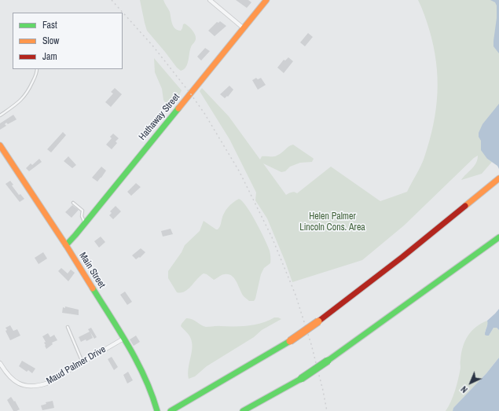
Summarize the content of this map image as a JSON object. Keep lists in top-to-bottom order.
{
  "streets": {
    "main road": ["Hathaway Street", "Main Street"],
    "street": ["Maud Palmer Drive"]
  },
  "crossings": [
    ["Hathaway Street", "Main Street"],
    ["Main Street", "Maud Palmer Drive"]
  ],
  "parks": ["Helen Palmer Lincoln Cons. Area"],
  "legend": ["Fast", "Slow", "Jam"],
  "north": "bottom left"
}
